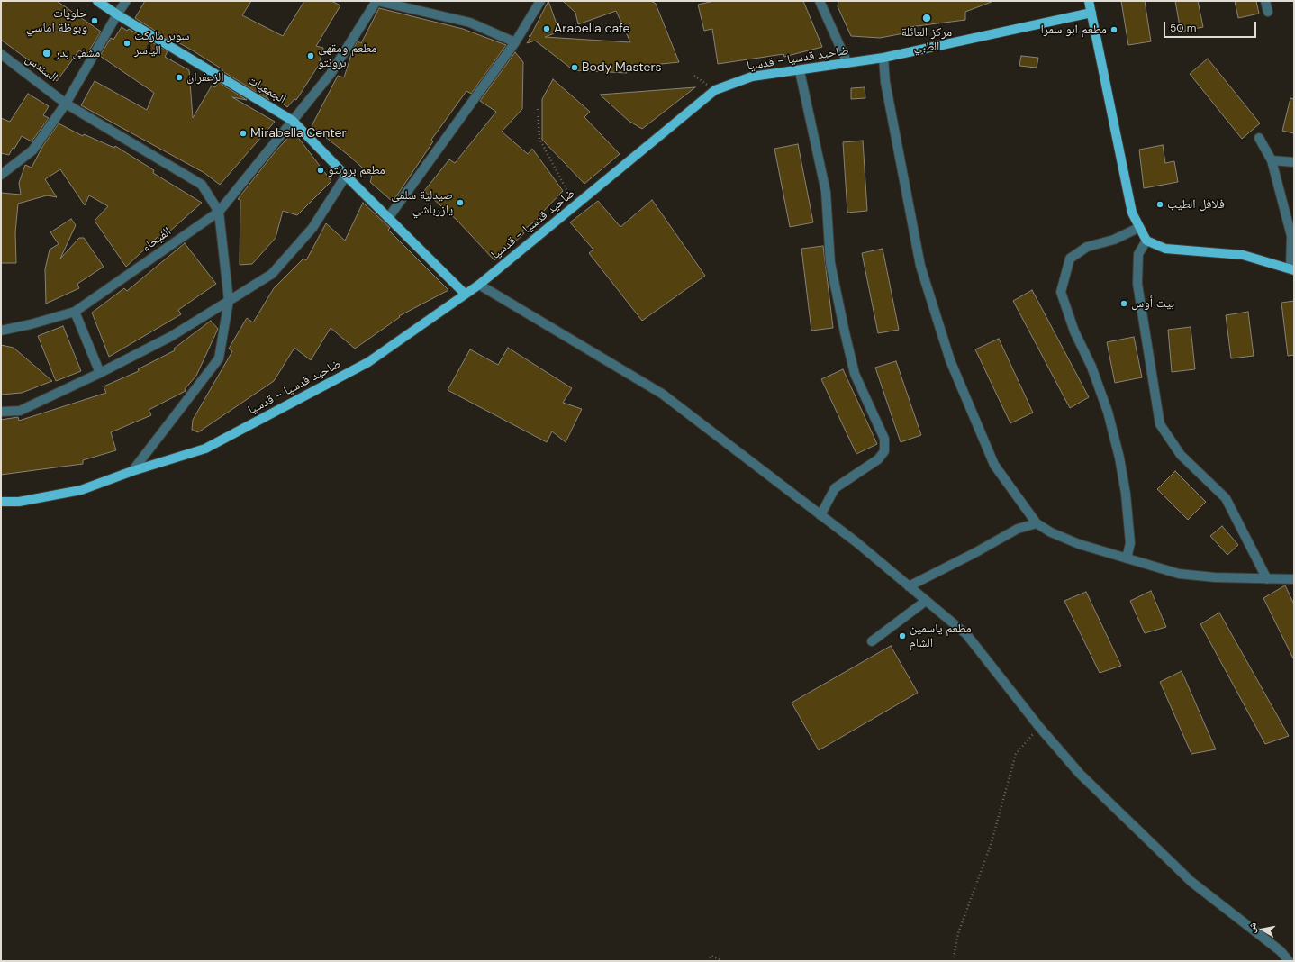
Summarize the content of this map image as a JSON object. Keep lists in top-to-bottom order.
{
  "streets": {
    "main road": ["ضاحيد قدسيا - قدسيا", "الجمعيات"],
    "street": ["السندس", "الفيحاء"]
  },
  "crossings": [
    ["السندس", "الفيحاء"],
    ["الجمعيات", "الفيحاء"]
  ],
  "places": [
    "مركز العائلة الطبي",
    "حلويات وبوظة اماسي",
    "Arabella cafe",
    "مطعم ابو سمرا",
    "سوبر ماركت الياسر",
    "مشفى بدر",
    "مطعم ومقهى برونتو",
    "Body Masters",
    "الزعفران",
    "Mirabella Center",
    "مطعم برونتو",
    "صيدلية سلمى يازرباشي",
    "فلافل الطيب",
    "بيت أوس",
    "مطعم ياسمين الشام"
  ],
  "scale_bar": "50 m",
  "north": "left"
}
